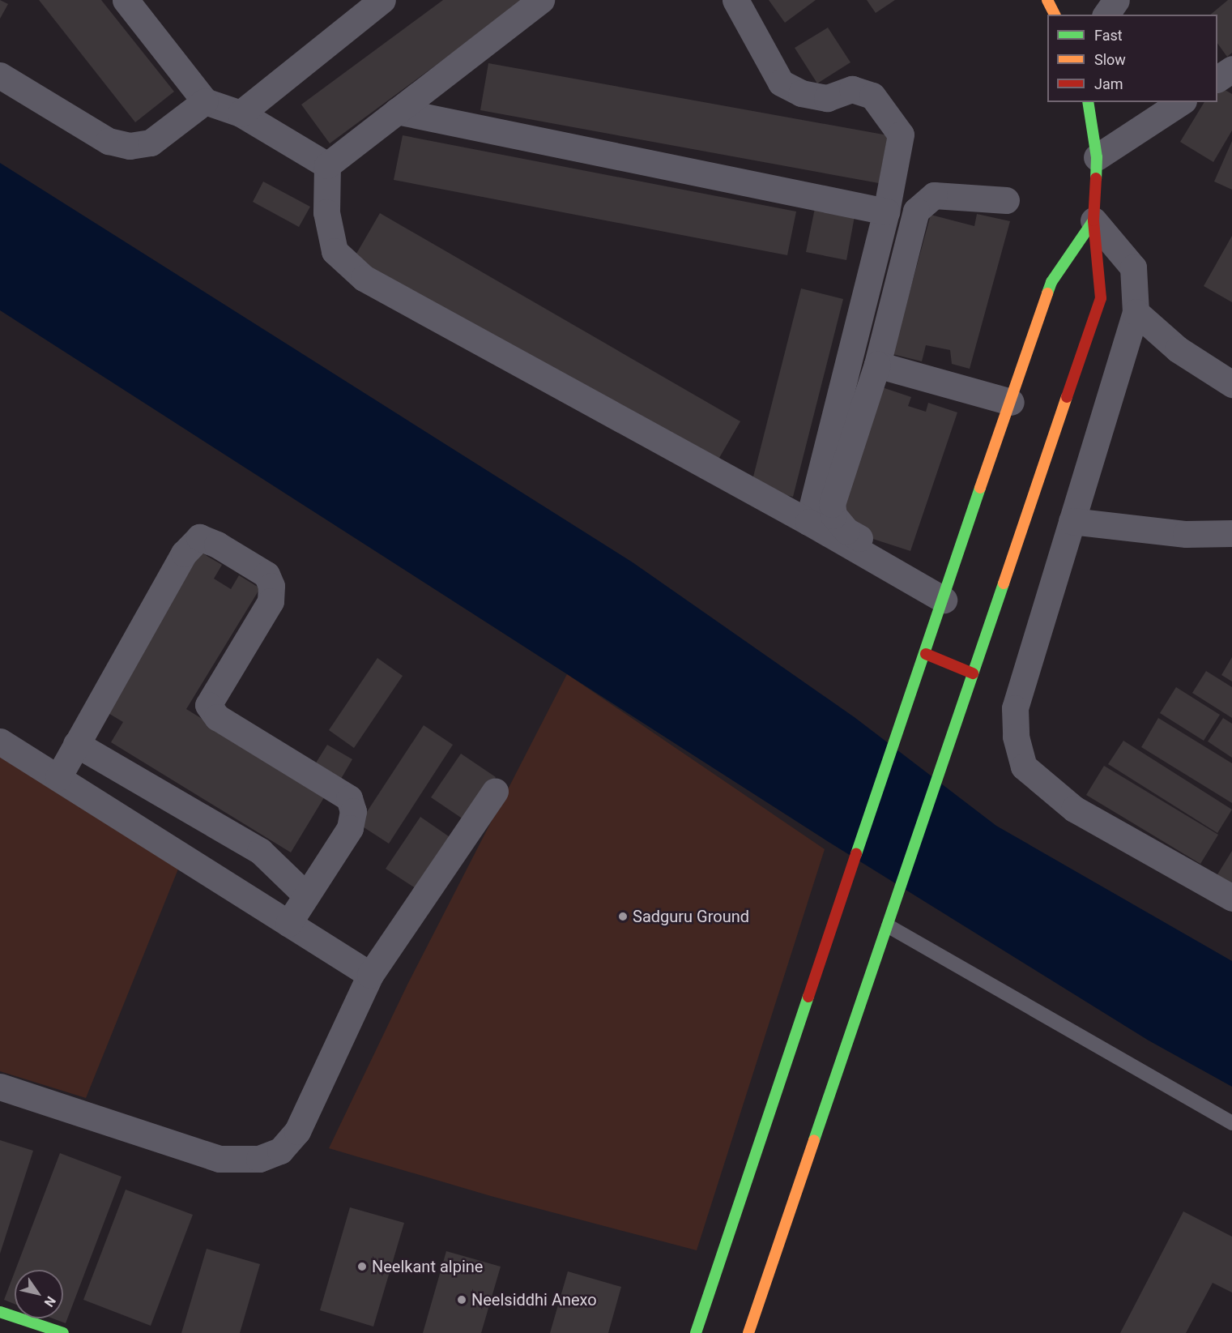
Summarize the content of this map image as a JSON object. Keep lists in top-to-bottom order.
{
  "places": ["Sadguru Ground", "Neelkant alpine", "Neelsiddhi Anexo"],
  "legend": ["Fast", "Slow", "Jam"],
  "north": "bottom right"
}
